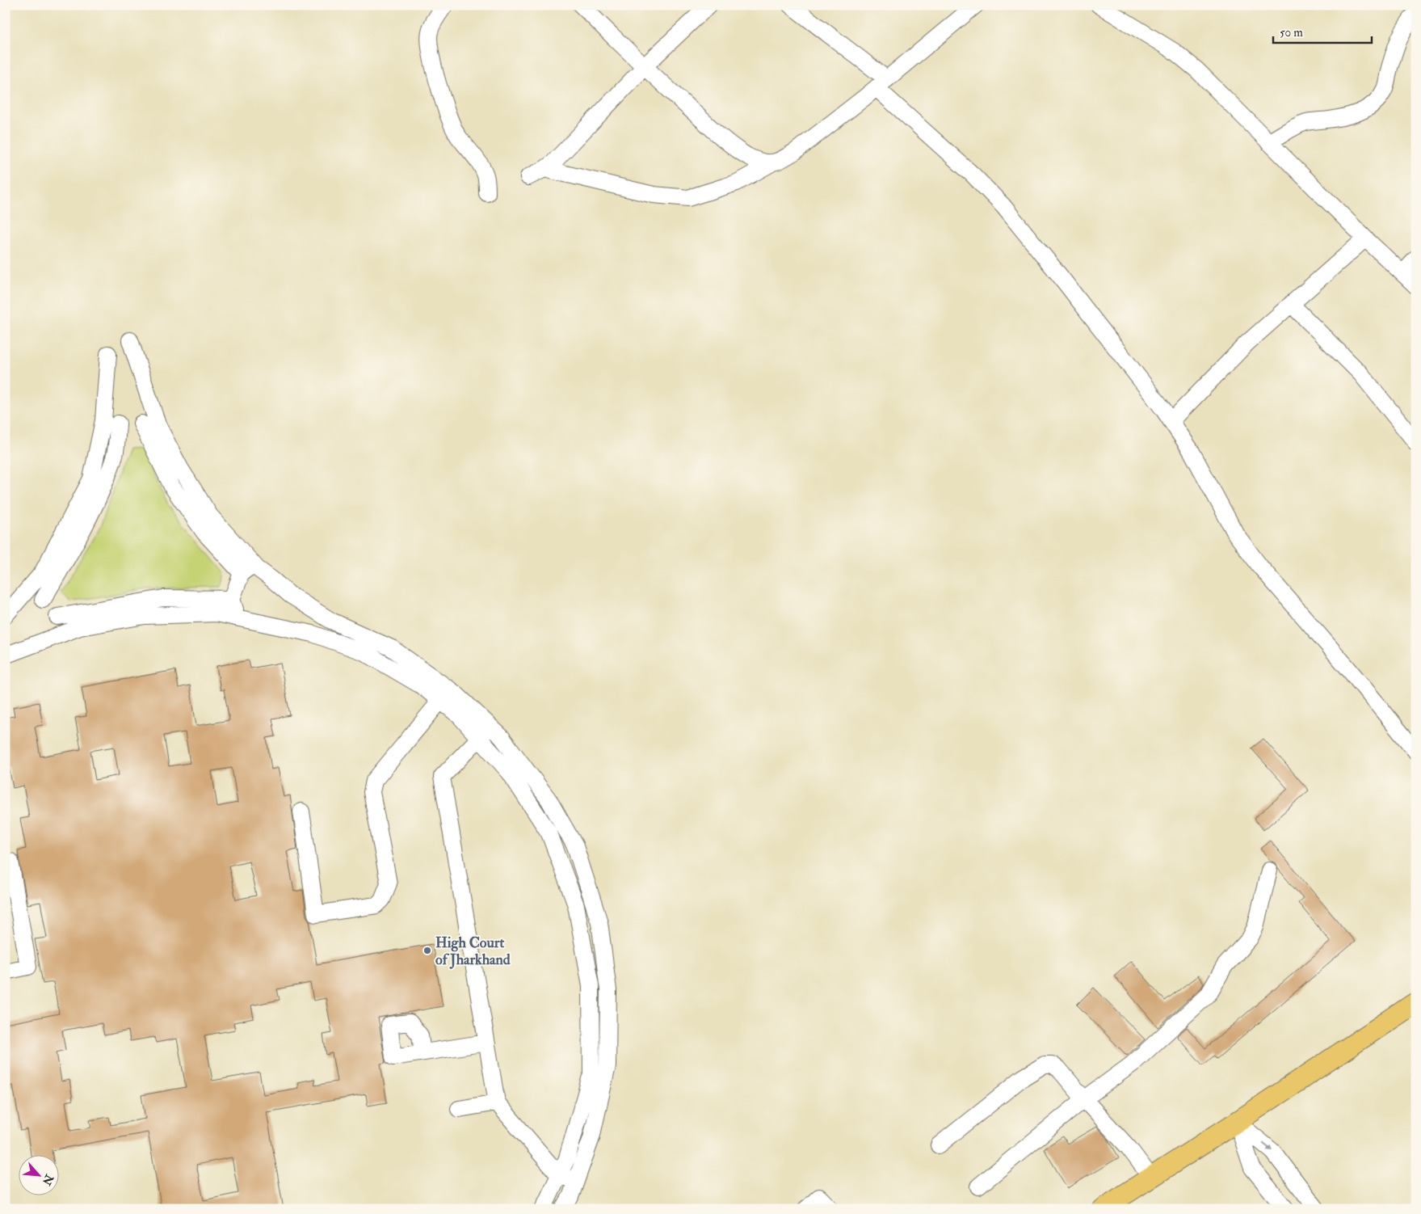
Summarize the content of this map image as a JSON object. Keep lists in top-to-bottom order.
{
  "places": ["High Court of Jharkhand"],
  "scale_bar": "50 m",
  "north": "bottom right"
}
